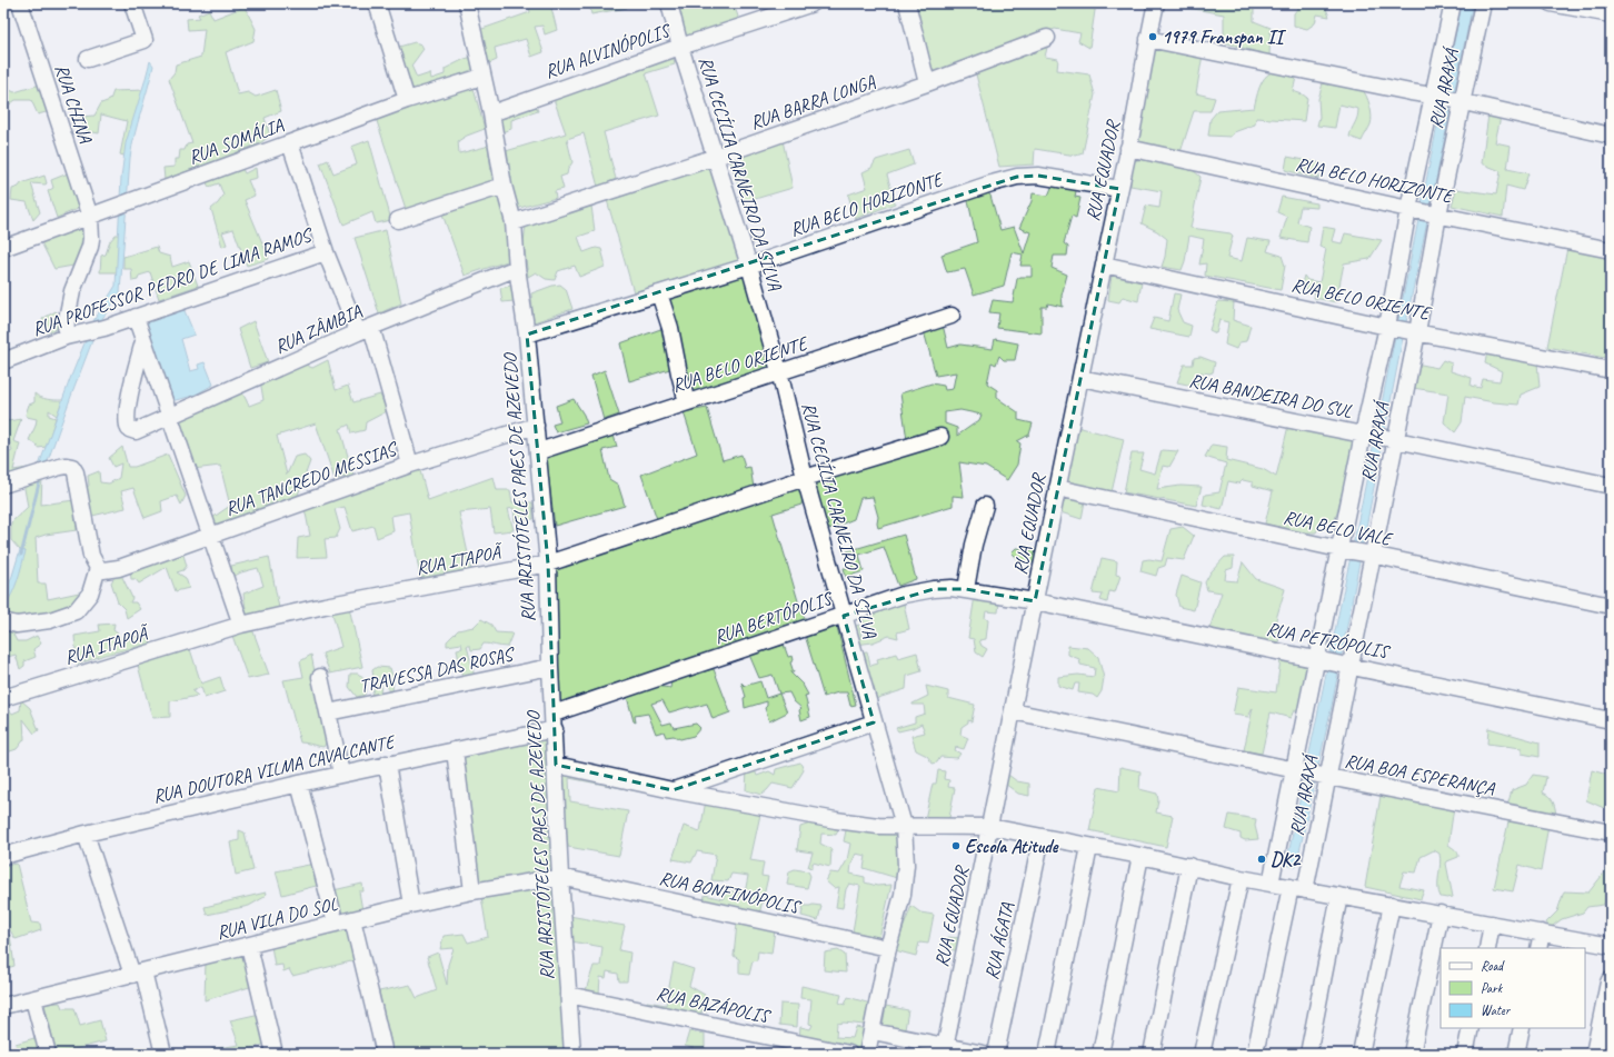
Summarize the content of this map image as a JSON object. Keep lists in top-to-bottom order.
{
  "streets": {
    "street": [
      "RUA ALVINÓPOLIS",
      "RUA ARAXÁ",
      "RUA BARRA LONGA",
      "RUA CHINA",
      "RUA SOMÁLIA",
      "RUA EQUADOR",
      "RUA CECÍLIA CARNEIRO DA SILVA",
      "RUA BELO HORIZONTE",
      "RUA PROFESSOR PEDRO DE LIMA RAMOS",
      "RUA BELO ORIENTE",
      "RUA ZÂMBIA",
      "RUA BANDEIRA DO SUL",
      "RUA TANCREDO MESSIAS",
      "RUA ARISTÓTELES PAES DE AZEVEDO",
      "RUA BELO VALE",
      "RUA ITAPOÃ",
      "RUA BERTÓPOLIS",
      "RUA PETRÓPOLIS",
      "TRAVESSA DAS ROSAS",
      "RUA DOUTORA VILMA CAVALCANTE",
      "RUA BOA ESPERANÇA",
      "RUA BONFINÓPOLIS",
      "RUA VILA DO SOL",
      "RUA ÁGATA",
      "RUA BAZÁPOLIS"
    ]
  },
  "crossings": [
    ["RUA ALVINÓPOLIS", "RUA CECÍLIA CARNEIRO DA SILVA"],
    ["RUA ALVINÓPOLIS", "RUA ARISTÓTELES PAES DE AZEVEDO"],
    ["RUA ARAXÁ", "RUA BELO HORIZONTE"],
    ["RUA ARAXÁ", "RUA BELO ORIENTE"],
    ["RUA ARAXÁ", "RUA BANDEIRA DO SUL"],
    ["RUA ARAXÁ", "RUA BELO VALE"],
    ["RUA ARAXÁ", "RUA PETRÓPOLIS"],
    ["RUA ARAXÁ", "RUA BOA ESPERANÇA"],
    ["RUA BARRA LONGA", "RUA CECÍLIA CARNEIRO DA SILVA"],
    ["RUA BARRA LONGA", "RUA ARISTÓTELES PAES DE AZEVEDO"],
    ["RUA CHINA", "RUA SOMÁLIA"],
    ["RUA CHINA", "RUA PROFESSOR PEDRO DE LIMA RAMOS"],
    ["RUA SOMÁLIA", "RUA ARISTÓTELES PAES DE AZEVEDO"],
    ["RUA EQUADOR", "RUA BELO HORIZONTE"],
    ["RUA EQUADOR", "RUA BELO ORIENTE"],
    ["RUA EQUADOR", "RUA BANDEIRA DO SUL"],
    ["RUA EQUADOR", "RUA BELO VALE"],
    ["RUA EQUADOR", "RUA BERTÓPOLIS"],
    ["RUA EQUADOR", "RUA PETRÓPOLIS"],
    ["RUA EQUADOR", "RUA BOA ESPERANÇA"],
    ["RUA CECÍLIA CARNEIRO DA SILVA", "RUA BELO HORIZONTE"],
    ["RUA CECÍLIA CARNEIRO DA SILVA", "RUA BELO ORIENTE"],
    ["RUA CECÍLIA CARNEIRO DA SILVA", "RUA ITAPOÃ"],
    ["RUA CECÍLIA CARNEIRO DA SILVA", "RUA BERTÓPOLIS"],
    ["RUA CECÍLIA CARNEIRO DA SILVA", "RUA BONFINÓPOLIS"],
    ["RUA BELO HORIZONTE", "RUA ARISTÓTELES PAES DE AZEVEDO"],
    ["RUA BELO ORIENTE", "RUA ARISTÓTELES PAES DE AZEVEDO"],
    ["RUA ZÂMBIA", "RUA ARISTÓTELES PAES DE AZEVEDO"],
    ["RUA TANCREDO MESSIAS", "RUA ARISTÓTELES PAES DE AZEVEDO"],
    ["RUA ARISTÓTELES PAES DE AZEVEDO", "RUA ITAPOÃ"],
    ["RUA ARISTÓTELES PAES DE AZEVEDO", "RUA BERTÓPOLIS"],
    ["RUA ARISTÓTELES PAES DE AZEVEDO", "TRAVESSA DAS ROSAS"],
    ["RUA ARISTÓTELES PAES DE AZEVEDO", "RUA DOUTORA VILMA CAVALCANTE"],
    ["RUA ARISTÓTELES PAES DE AZEVEDO", "RUA BONFINÓPOLIS"],
    ["RUA ARISTÓTELES PAES DE AZEVEDO", "RUA VILA DO SOL"],
    ["RUA ARISTÓTELES PAES DE AZEVEDO", "RUA BAZÁPOLIS"],
    ["RUA BERTÓPOLIS", "RUA PETRÓPOLIS"],
    ["RUA BERTÓPOLIS", "RUA DOUTORA VILMA CAVALCANTE"],
    ["RUA BONFINÓPOLIS", "RUA VILA DO SOL"]
  ],
  "places": ["1979 Franspan II", "Escola Atitude", "DK2"],
  "legend": ["Road", "Park", "Water"]
}
